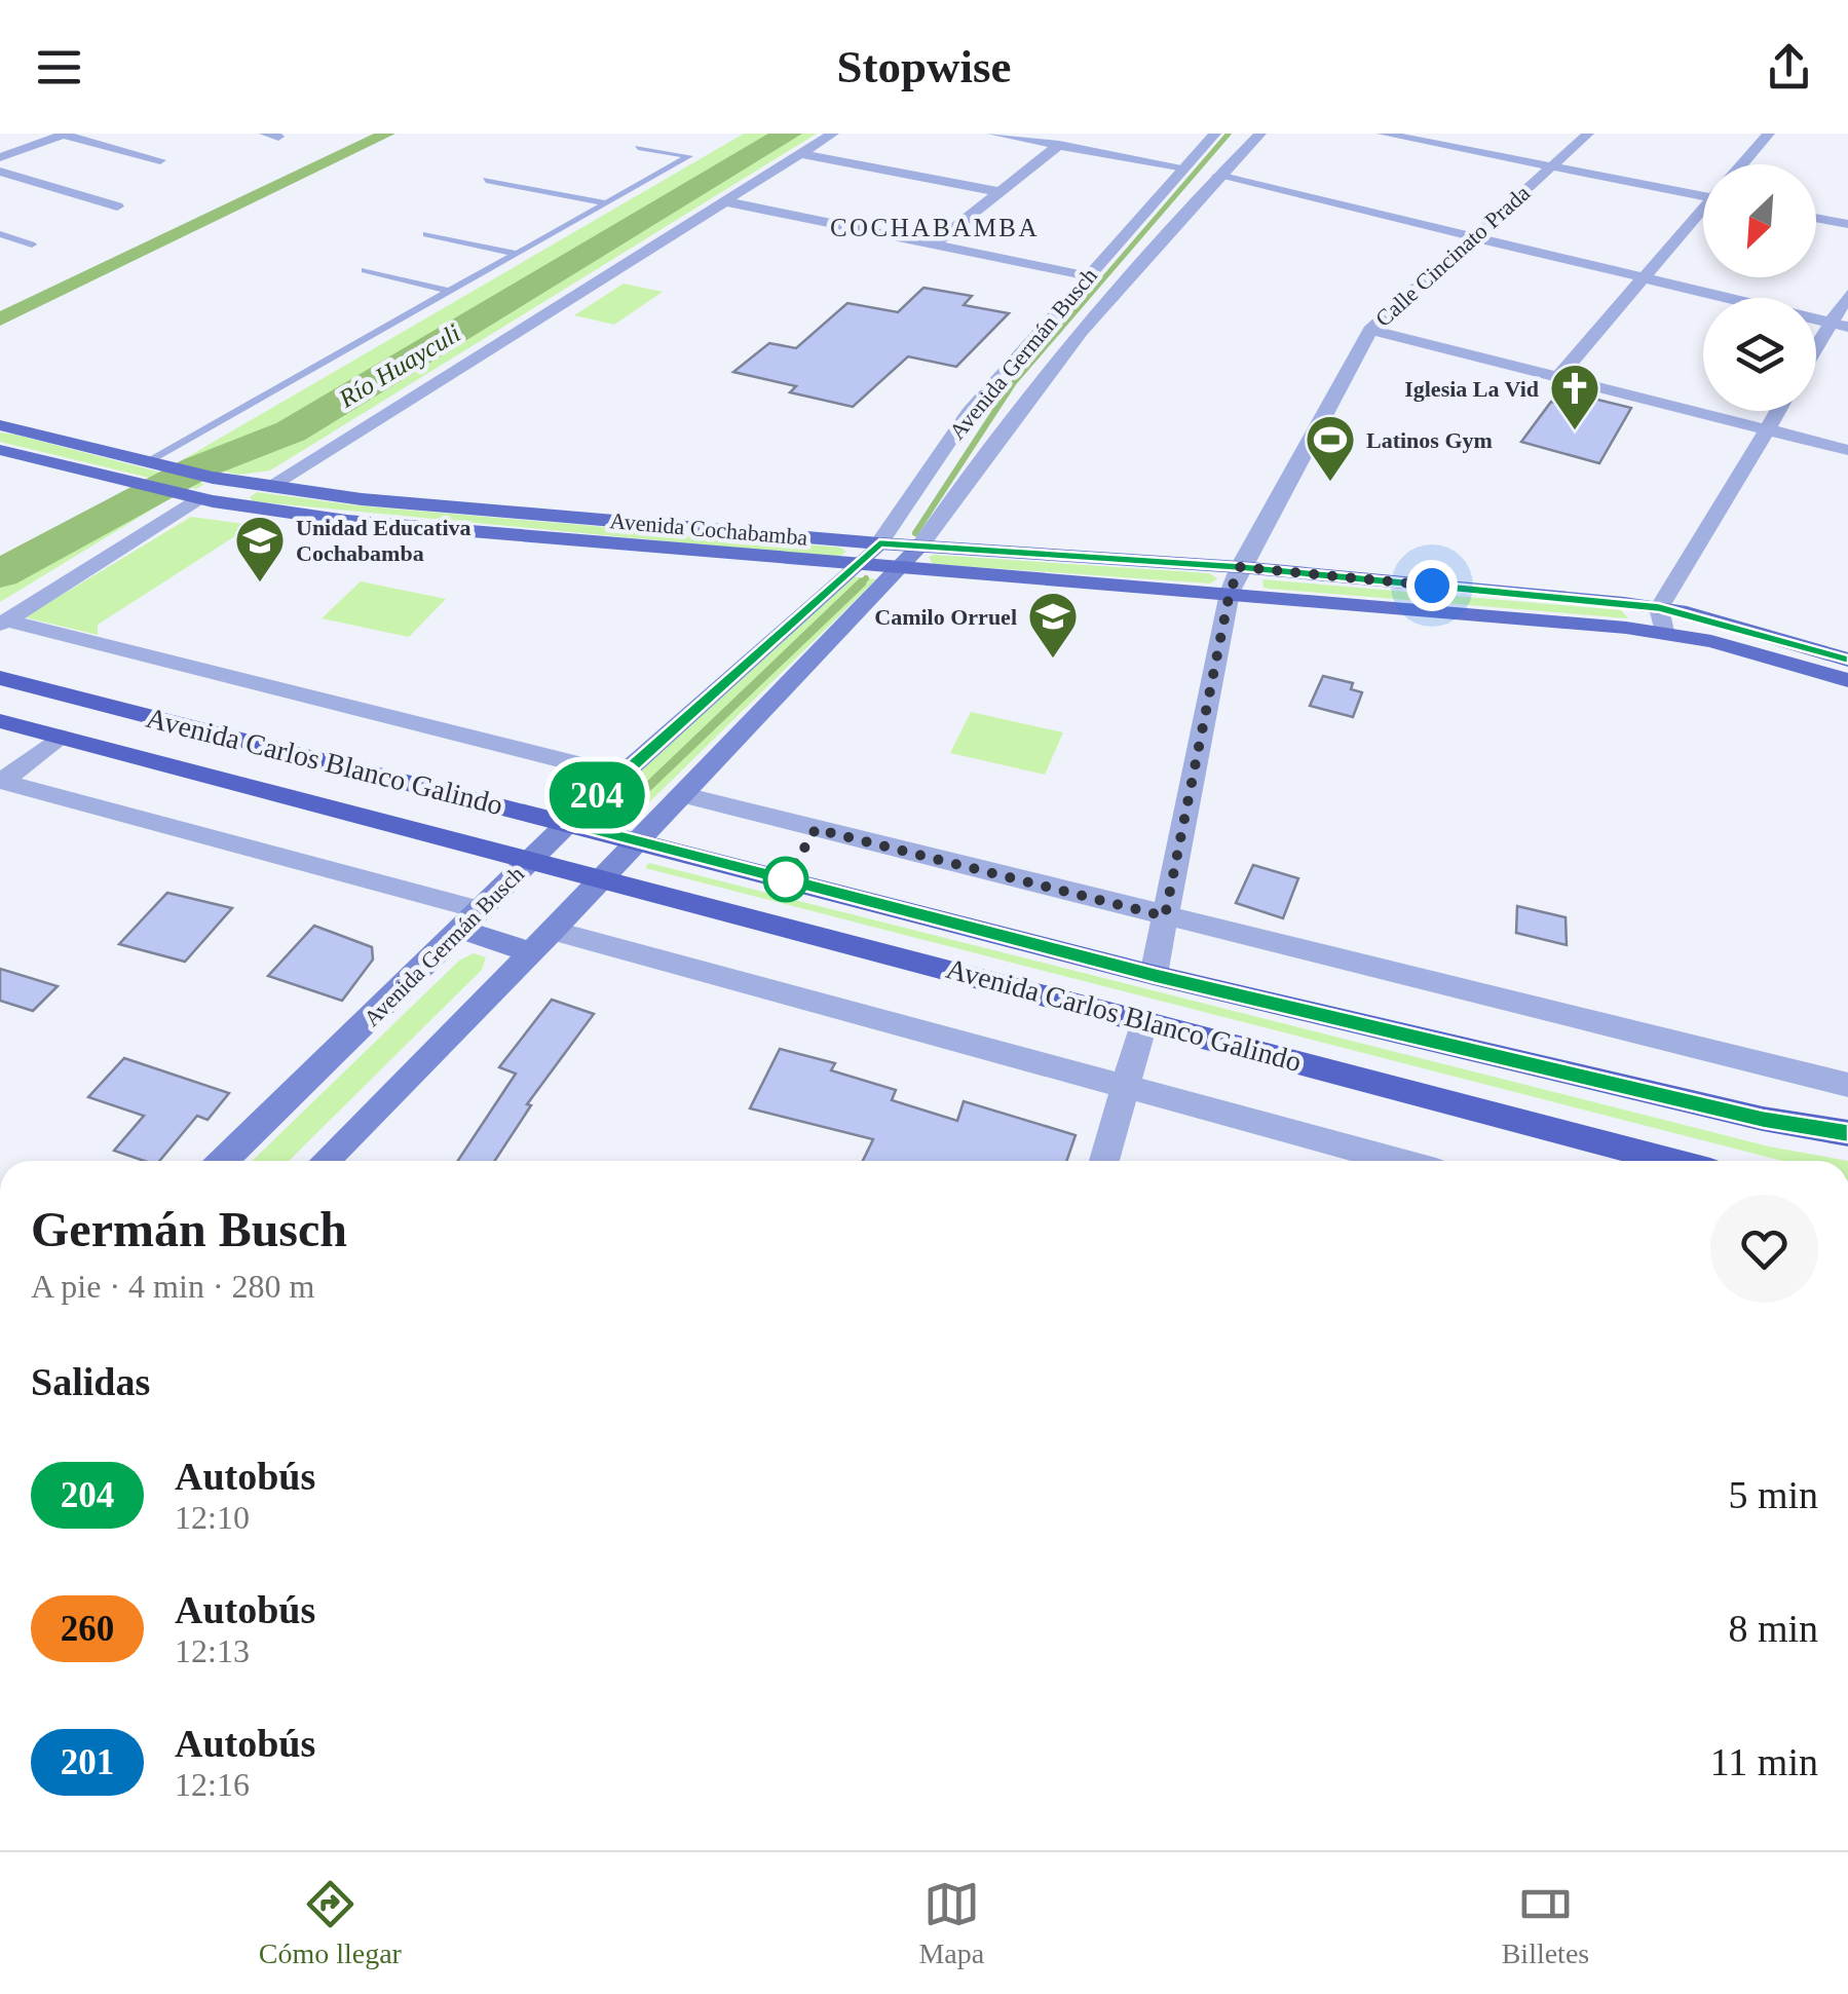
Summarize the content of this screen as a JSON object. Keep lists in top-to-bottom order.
{
  "streets": {
    "highway": ["Avenida Carlos Blanco Galindo"],
    "main road": ["Avenida Germán Busch", "Avenida Cochabamba"],
    "street": ["Calle Cincinato Prada"]
  },
  "crossings": [
    ["Calle Cincinato Prada", "Avenida Cochabamba"],
    ["Calle Cincinato Prada", "Avenida Carlos Blanco Galindo"],
    ["Avenida Germán Busch", "Avenida Cochabamba"],
    ["Avenida Germán Busch", "Avenida Carlos Blanco Galindo"]
  ],
  "districts": ["COCHABAMBA"],
  "water": ["Río Huayculi"],
  "places": {
    "church": ["Iglesia La Vid"],
    "sports": ["Latinos Gym"],
    "school or university": ["Unidad Educativa Cochabamba", "Camilo Orruel"]
  },
  "lines": ["bus line 204"],
  "north": "bottom left",
  "page": {
    "header": "Stopwise",
    "on_map": "204",
    "heading": [
      ["Germán Busch", "A pie · 4 min · 280 m"],
      "Salidas"
    ],
    "list": [
      {
        "mark": "204",
        "name": "Autobús",
        "note": "12:10",
        "value": "5 min"
      },
      {
        "mark": "260",
        "name": "Autobús",
        "note": "12:13",
        "value": "8 min"
      },
      {
        "mark": "201",
        "name": "Autobús",
        "note": "12:16",
        "value": "11 min"
      }
    ],
    "tabs": ["Cómo llegar", "Mapa", "Billetes"]
  }
}
